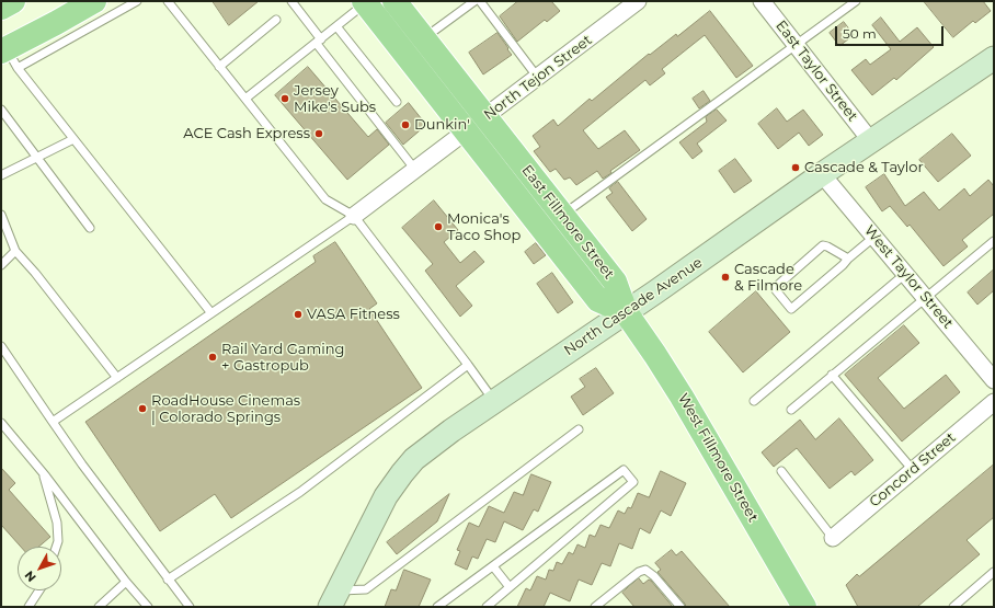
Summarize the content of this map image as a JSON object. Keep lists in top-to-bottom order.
{
  "streets": {
    "main road": ["East Fillmore Street", "North Cascade Avenue", "West Fillmore Street"],
    "street": [
      "East Taylor Street",
      "North Tejon Street",
      "West Taylor Street",
      "Concord Street"
    ]
  },
  "crossings": [
    ["East Taylor Street", "North Cascade Avenue"],
    ["North Tejon Street", "East Fillmore Street"],
    ["East Fillmore Street", "North Cascade Avenue"],
    ["East Fillmore Street", "West Fillmore Street"],
    ["West Taylor Street", "North Cascade Avenue"],
    ["North Cascade Avenue", "West Fillmore Street"]
  ],
  "places": [
    "Jersey Mike's Subs",
    "Dunkin'",
    "ACE Cash Express",
    "Cascade & Taylor",
    "Monica's Taco Shop",
    "Cascade & Filmore",
    "VASA Fitness",
    "Rail Yard Gaming + Gastropub",
    "RoadHouse Cinemas | Colorado Springs"
  ],
  "scale_bar": "50 m",
  "north": "bottom left"
}
